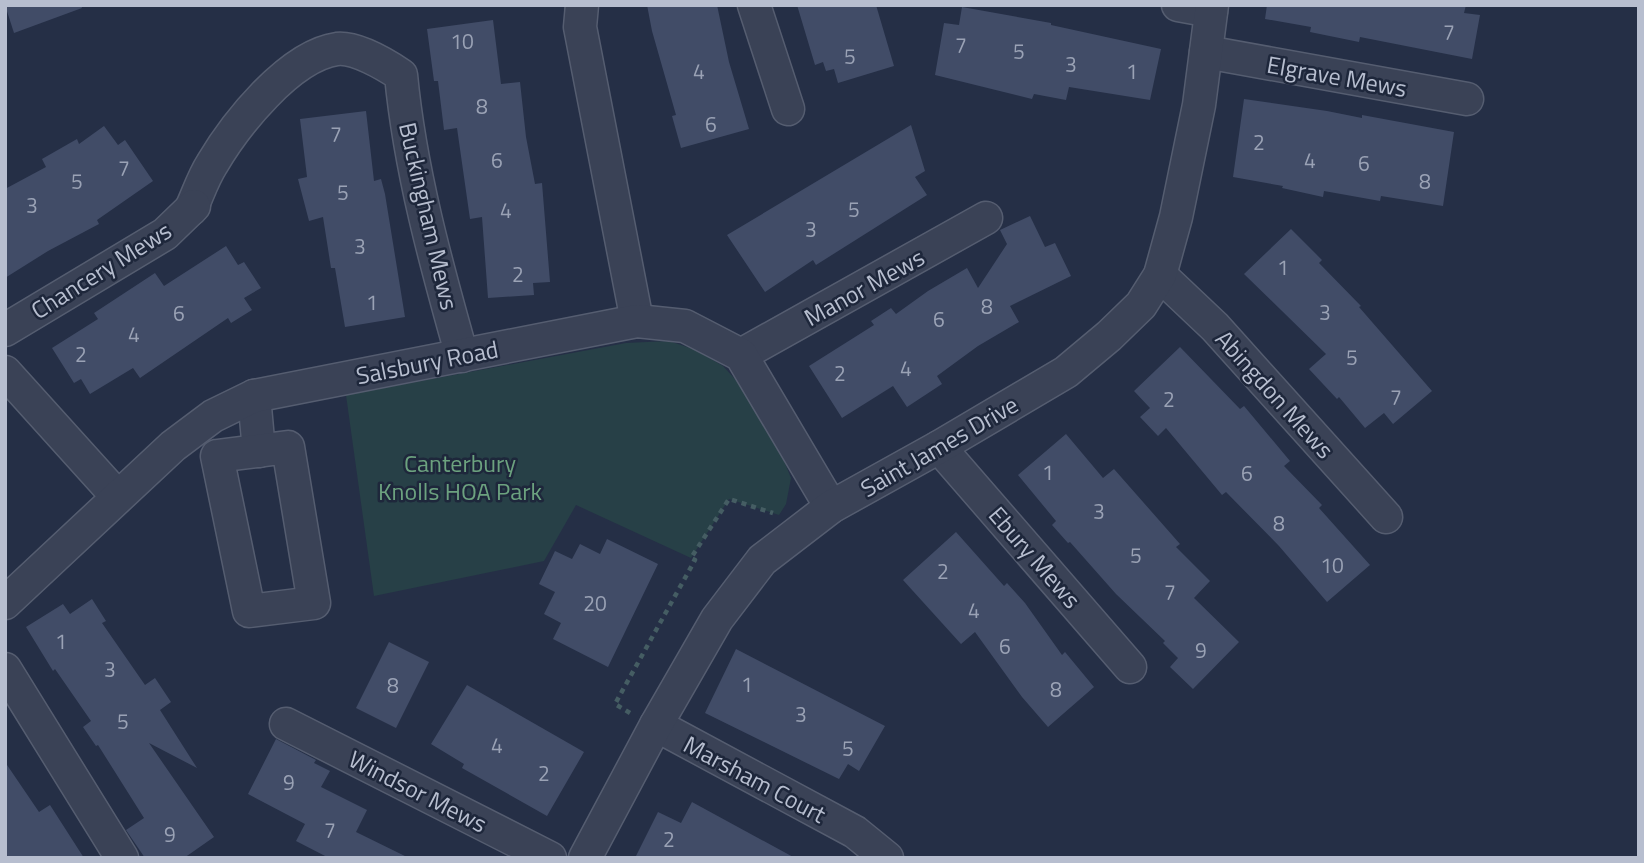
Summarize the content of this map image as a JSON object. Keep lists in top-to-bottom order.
{
  "streets": {
    "street": [
      "Elgrave Mews",
      "Buckingham Mews",
      "Chancery Mews",
      "Manor Mews",
      "Salsbury Road",
      "Abingdon Mews",
      "Saint James Drive",
      "Ebury Mews",
      "Marsham Court",
      "Windsor Mews"
    ]
  },
  "crossings": [
    ["Elgrave Mews", "Saint James Drive"],
    ["Buckingham Mews", "Chancery Mews"],
    ["Buckingham Mews", "Salsbury Road"],
    ["Manor Mews", "Salsbury Road"],
    ["Abingdon Mews", "Saint James Drive"],
    ["Saint James Drive", "Ebury Mews"],
    ["Saint James Drive", "Marsham Court"]
  ],
  "parks": ["Canterbury Knolls HOA Park"],
  "house_numbers": [
    "7",
    "10",
    "7",
    "5",
    "5",
    "3",
    "4",
    "1",
    "8",
    "6",
    "7",
    "2",
    "6",
    "4",
    "6",
    "7",
    "5",
    "8",
    "5",
    "3",
    "5",
    "4",
    "3",
    "3",
    "1",
    "2",
    "1",
    "8",
    "3",
    "6",
    "6",
    "4",
    "2",
    "5",
    "4",
    "2",
    "7",
    "2",
    "1",
    "6",
    "3",
    "8",
    "5",
    "10",
    "2",
    "7",
    "20",
    "4",
    "1",
    "6",
    "9",
    "3",
    "1",
    "8",
    "8",
    "3",
    "5",
    "4",
    "5",
    "2",
    "9",
    "7",
    "9",
    "2"
  ]
}
